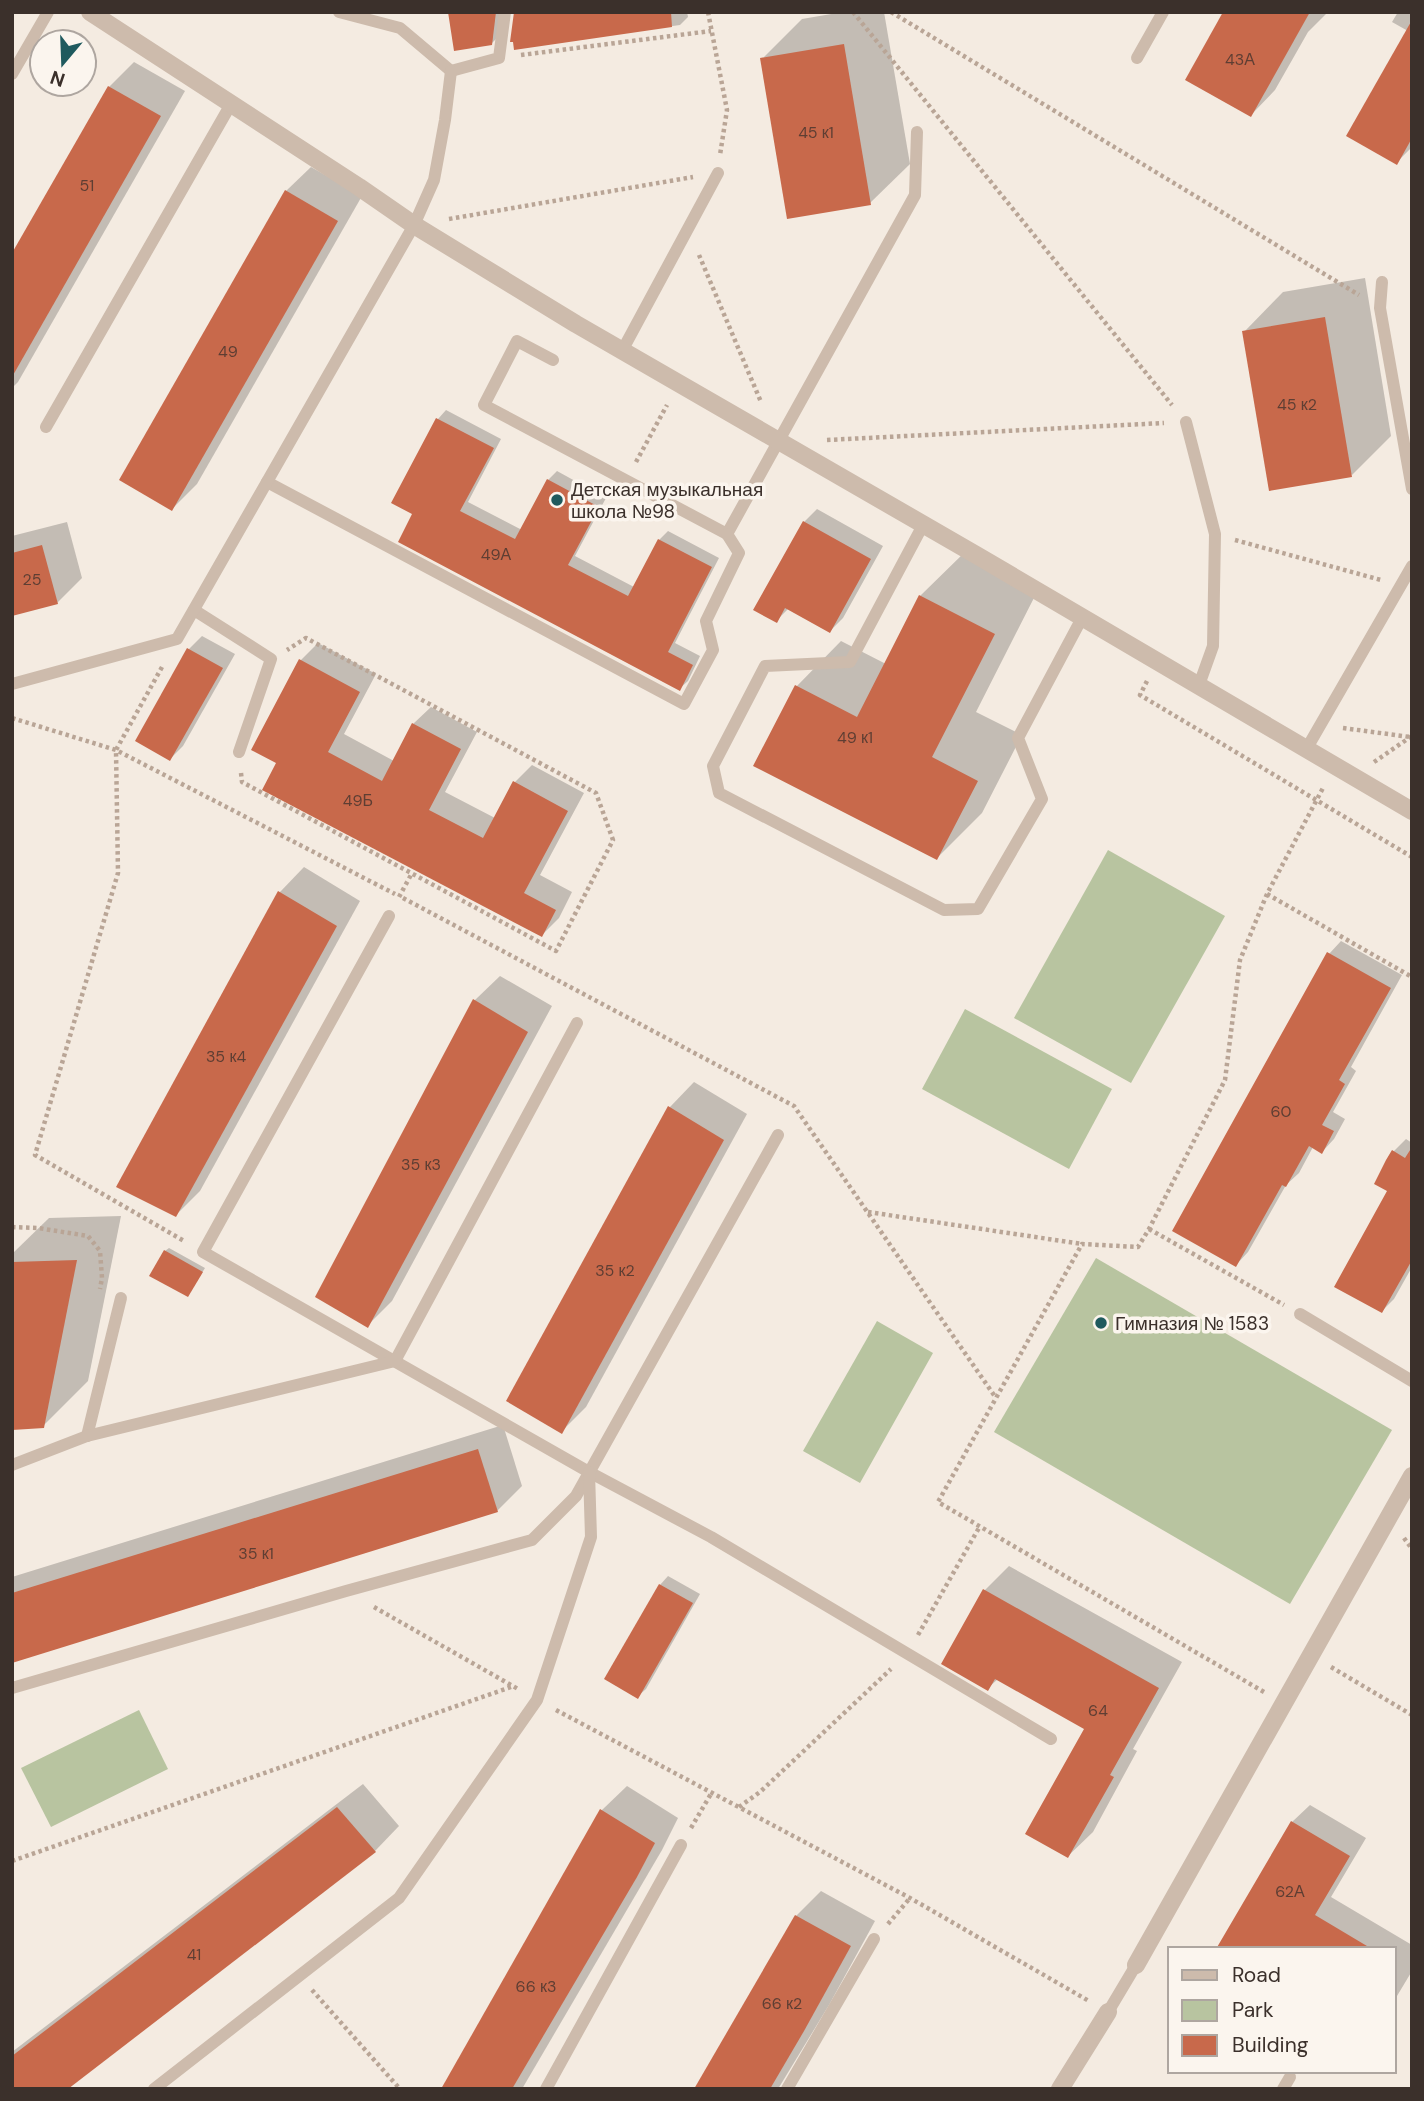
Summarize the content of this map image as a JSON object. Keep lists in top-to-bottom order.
{
  "places": ["Детская музыкальная школа №98", "Гимназия № 1583"],
  "house_numbers": [
    "43А",
    "45 к1",
    "51",
    "49",
    "45 к2",
    "49А",
    "25",
    "49 к1",
    "49Б",
    "35 к4",
    "60",
    "35 к3",
    "35 к2",
    "35 к1",
    "64",
    "62А",
    "41",
    "66 к3",
    "66 к2"
  ],
  "legend": ["Road", "Park", "Building"],
  "north": "bottom"
}
